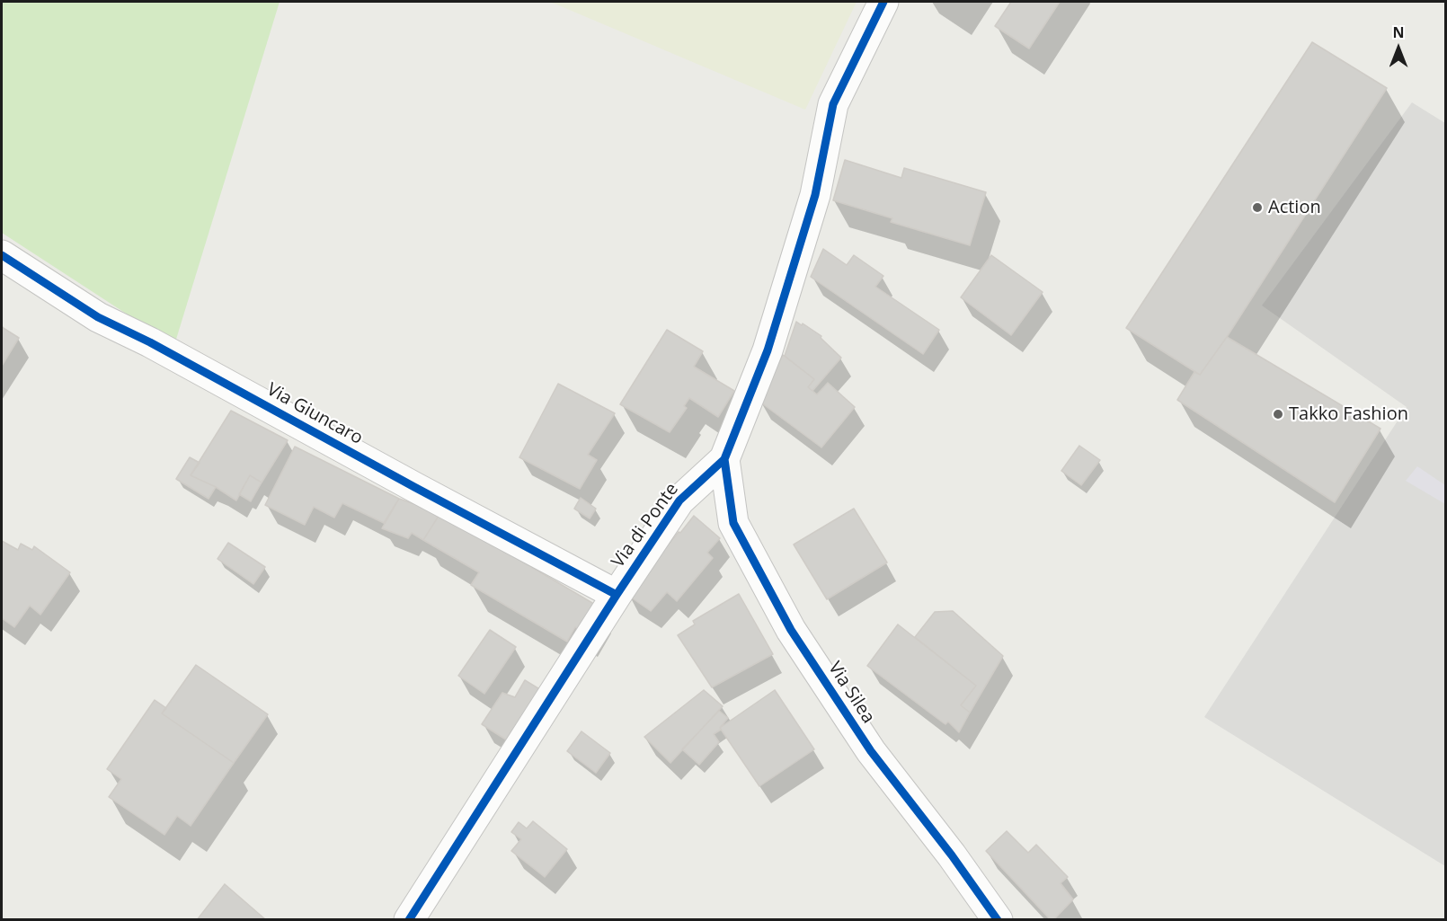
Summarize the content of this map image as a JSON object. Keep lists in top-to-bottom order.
{
  "streets": {
    "street": ["Via Giuncaro", "Via di Ponte", "Via Silea"]
  },
  "crossings": [
    ["Via Giuncaro", "Via di Ponte"],
    ["Via di Ponte", "Via Silea"]
  ],
  "places": ["Action", "Takko Fashion"],
  "north": "top"
}
